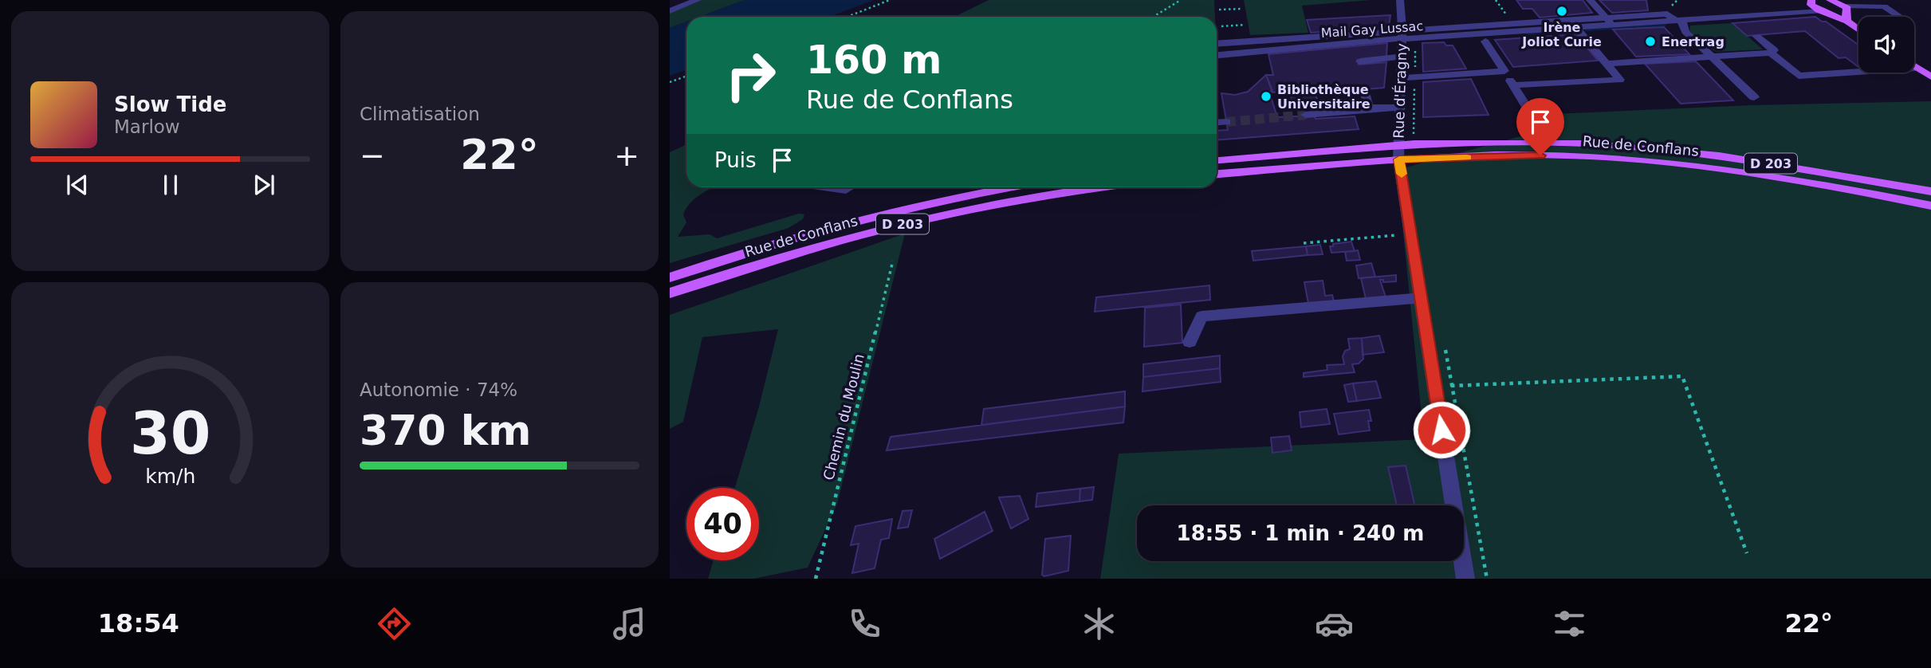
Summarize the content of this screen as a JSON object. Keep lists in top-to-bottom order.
{
  "streets": {
    "main road": ["Rue de Conflans", "D 203"],
    "street": ["Mail Gay Lussac", "Rue d'Éragny"],
    "path": ["Chemin du Moulin"]
  },
  "crossings": [
    ["Mail Gay Lussac", "Rue d'Éragny"],
    ["Rue d'Éragny", "Rue de Conflans"]
  ],
  "places": ["Irène Joliot Curie", "Enertrag", "Bibliothèque Universitaire"],
  "page": {
    "tile": [
      "Climatisation",
      ["Autonomie · 74%", "370 km"]
    ],
    "turn": ["160 m", "Rue de Conflans"],
    "song": ["Slow Tide", "Marlow"],
    "heat": ["−", "22°", "+"],
    "then": "Puis",
    "limit": "40",
    "trip": "18:55 · 1 min · 240 m",
    "tabs": ["18:54", "22°"],
    "gauge": ["30", "km/h"]
  }
}
